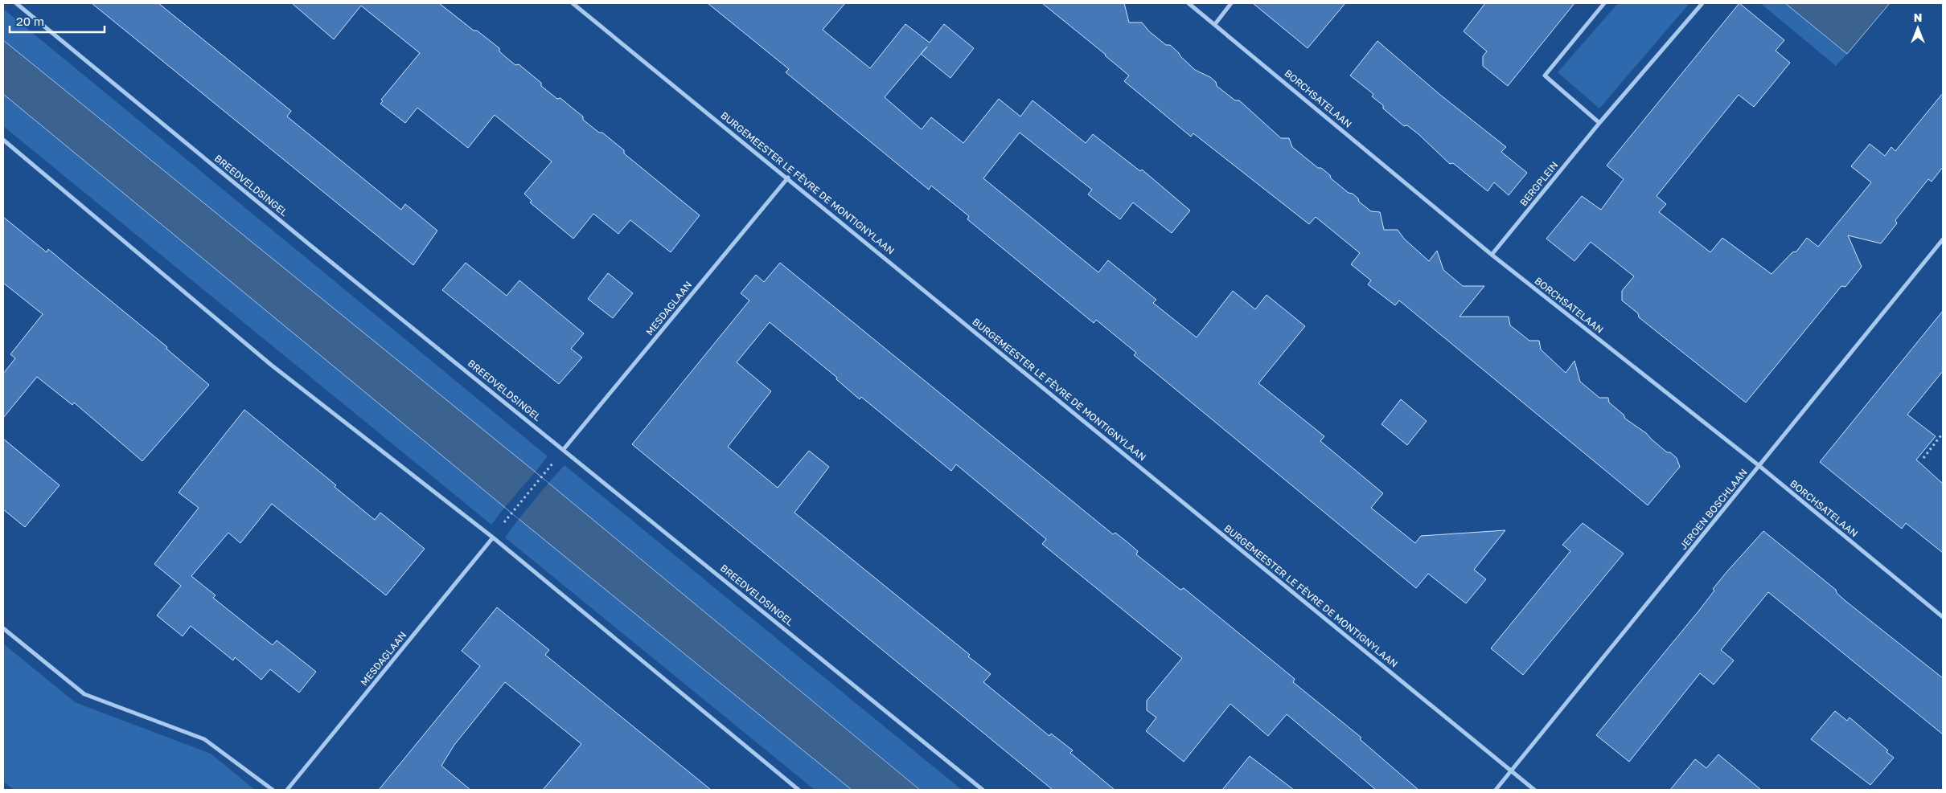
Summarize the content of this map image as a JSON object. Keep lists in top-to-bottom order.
{
  "streets": {
    "street": [
      "BORCHSATELAAN",
      "BURGEMEESTER LE FÈVRE DE MONTIGNYLAAN",
      "BERGPLEIN",
      "BREEDVELDSINGEL",
      "MESDAGLAAN",
      "JEROEN BOSCHLAAN"
    ]
  },
  "crossings": [
    ["BORCHSATELAAN", "BERGPLEIN"],
    ["BORCHSATELAAN", "JEROEN BOSCHLAAN"],
    ["BURGEMEESTER LE FÈVRE DE MONTIGNYLAAN", "MESDAGLAAN"],
    ["BURGEMEESTER LE FÈVRE DE MONTIGNYLAAN", "JEROEN BOSCHLAAN"],
    ["BREEDVELDSINGEL", "MESDAGLAAN"]
  ],
  "scale_bar": "20 m",
  "north": "top"
}
